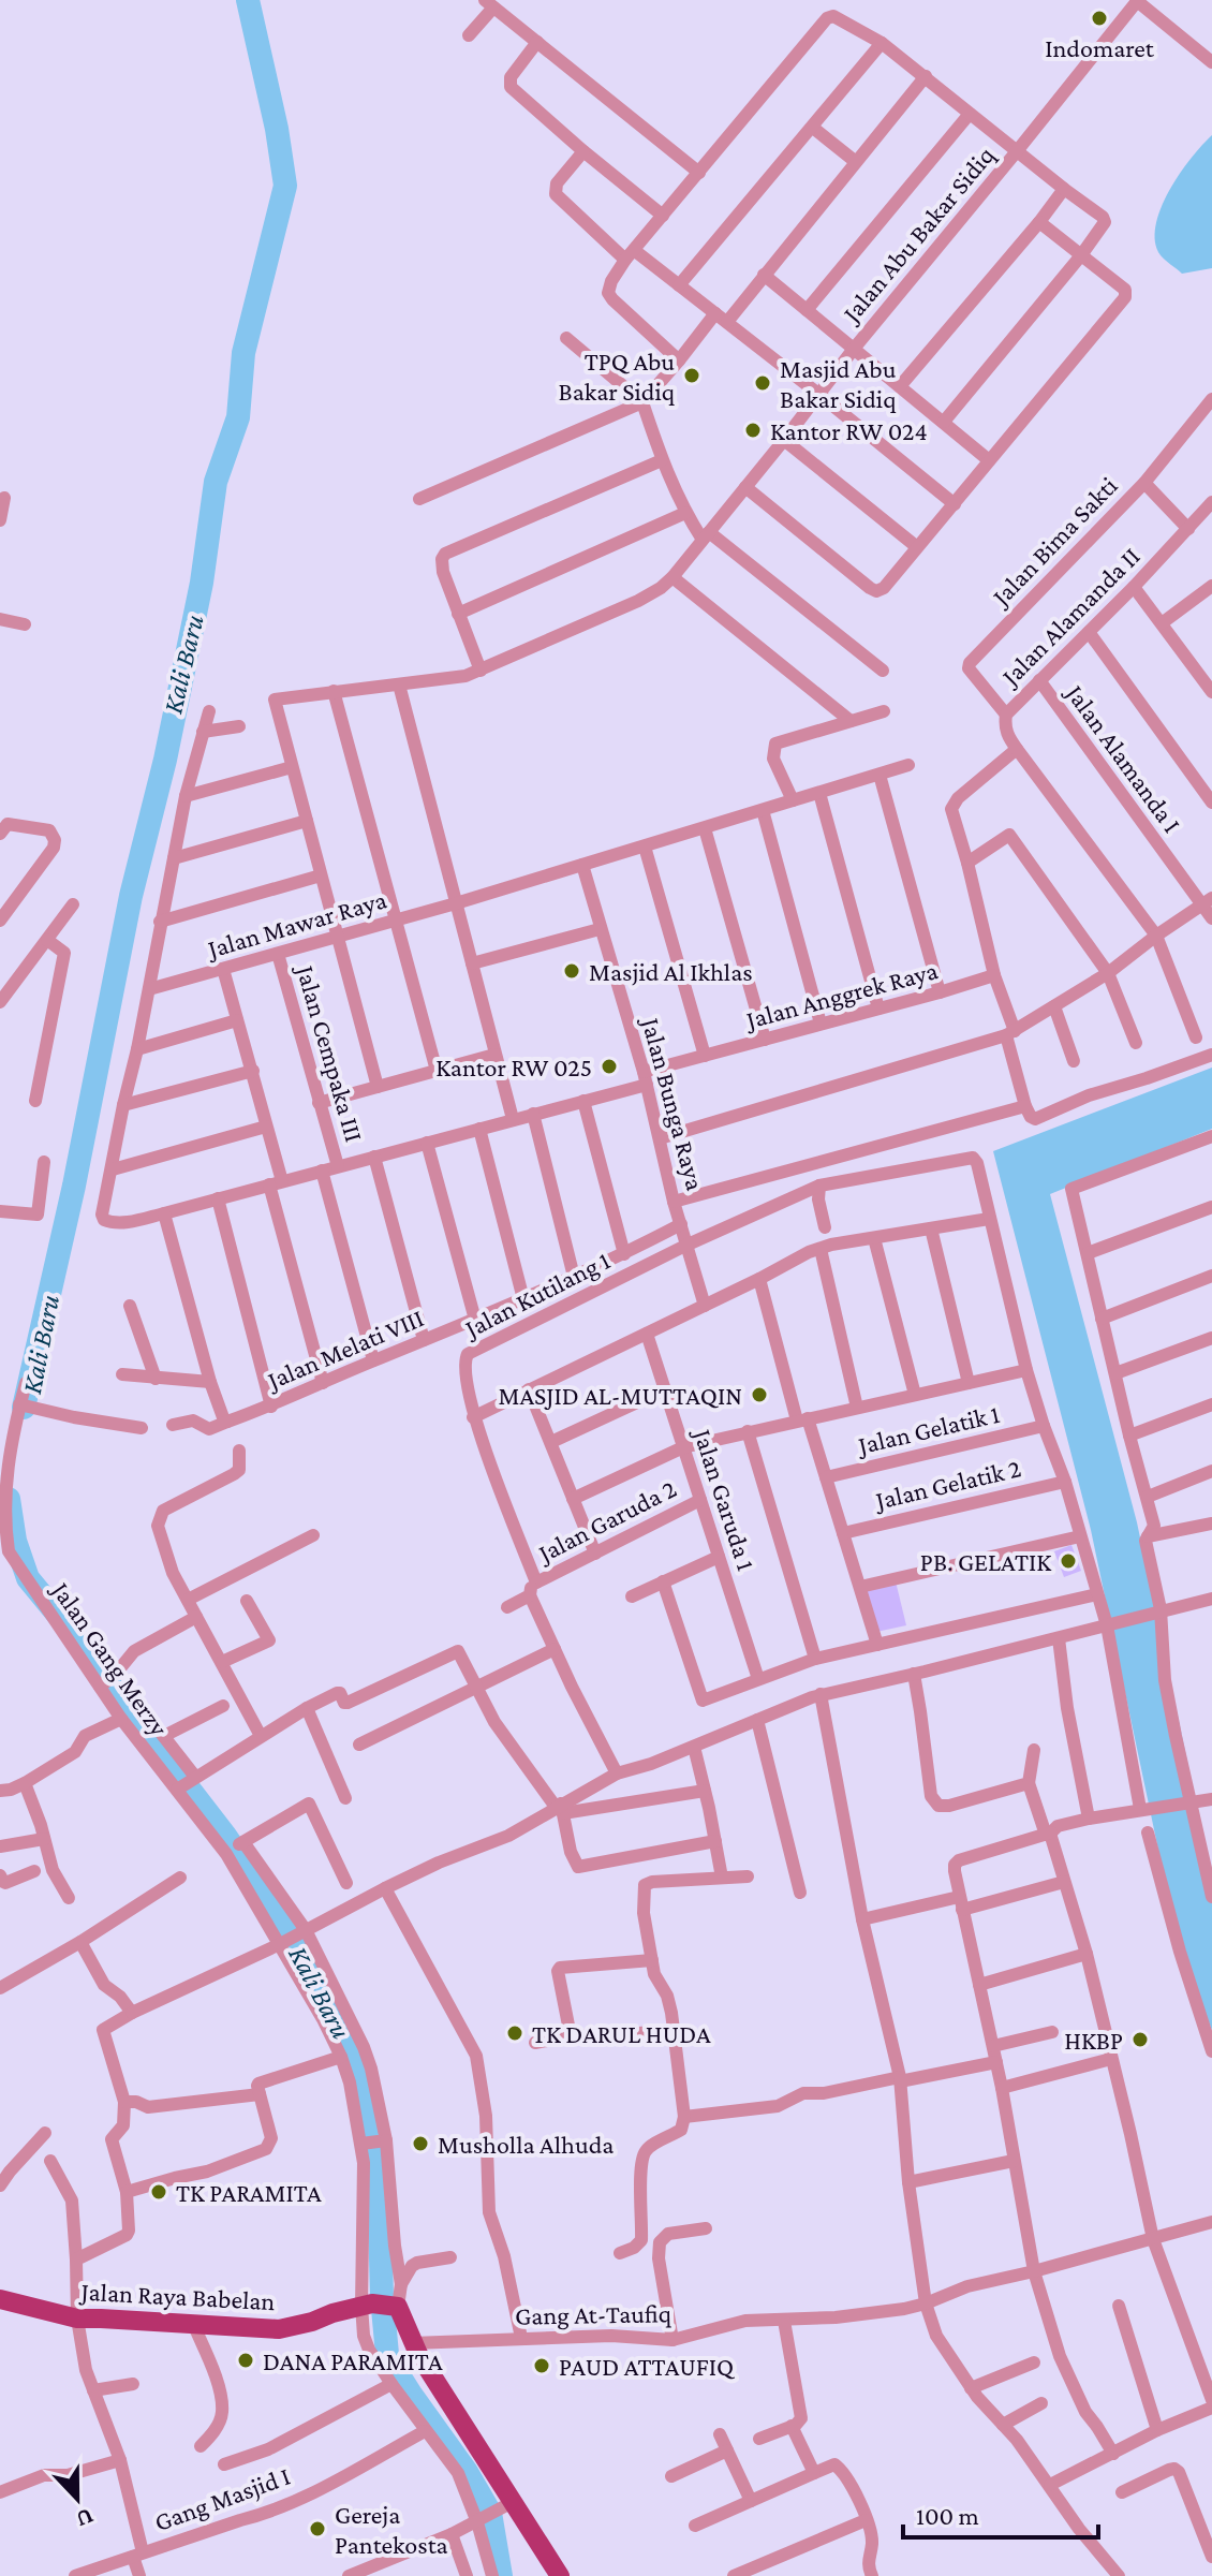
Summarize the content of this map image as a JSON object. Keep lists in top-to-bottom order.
{
  "streets": {
    "main road": ["Jalan Raya Babelan"],
    "street": [
      "Jalan Abu Bakar Sidiq",
      "Jalan Bima Sakti",
      "Jalan Alamanda II",
      "Jalan Alamanda I",
      "Jalan Mawar Raya",
      "Jalan Anggrek Raya",
      "Jalan Cempaka III",
      "Jalan Bunga Raya",
      "Jalan Kutilang 1",
      "Jalan Melati VIII",
      "Jalan Gelatik 1",
      "Jalan Gelatik 2",
      "Jalan Garuda 1",
      "Jalan Garuda 2",
      "Jalan Gang Merzy",
      "Gang At-Taufiq",
      "Gang Masjid I"
    ]
  },
  "crossings": [
    ["Jalan Bima Sakti", "Jalan Alamanda II"],
    ["Jalan Alamanda II", "Jalan Alamanda I"],
    ["Jalan Mawar Raya", "Jalan Cempaka III"],
    ["Jalan Mawar Raya", "Jalan Bunga Raya"],
    ["Jalan Anggrek Raya", "Jalan Cempaka III"],
    ["Jalan Anggrek Raya", "Jalan Bunga Raya"],
    ["Jalan Bunga Raya", "Jalan Kutilang 1"],
    ["Jalan Bunga Raya", "Jalan Melati VIII"],
    ["Jalan Garuda 1", "Jalan Garuda 2"],
    ["Jalan Gang Merzy", "Jalan Raya Babelan"]
  ],
  "water": ["Kali Baru"],
  "places": [
    "Indomaret",
    "TPQ Abu Bakar Sidiq",
    "Masjid Abu Bakar Sidiq",
    "Kantor RW 024",
    "Masjid Al Ikhlas",
    "Kantor RW 025",
    "MASJID AL-MUTTAQIN",
    "PB. GELATIK",
    "TK DARUL HUDA",
    "HKBP",
    "Musholla Alhuda",
    "TK PARAMITA",
    "DANA PARAMITA",
    "PAUD ATTAUFIQ",
    "Gereja Pantekosta"
  ],
  "scale_bar": "100 m",
  "north": "bottom"
}
